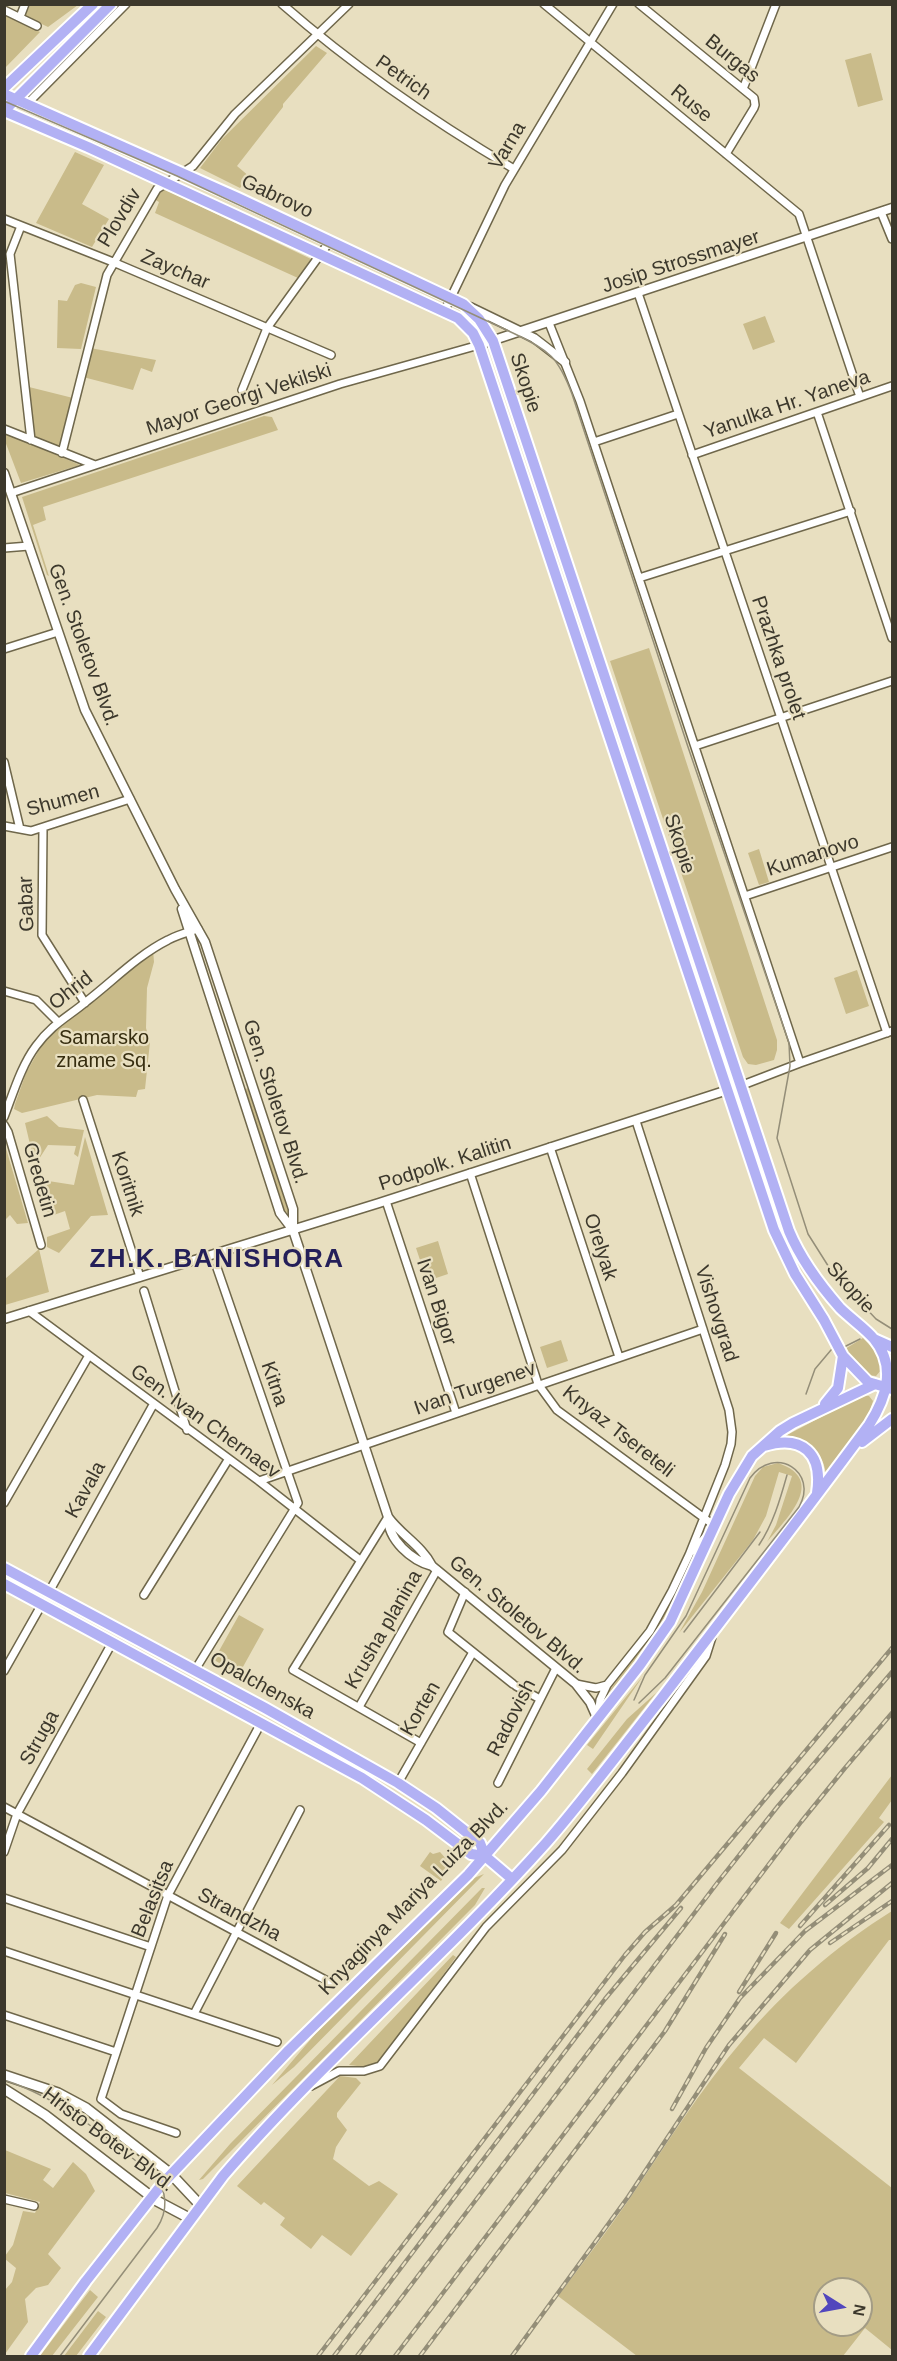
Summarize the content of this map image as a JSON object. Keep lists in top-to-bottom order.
{
  "streets": {
    "main road": [
      "Gabrovo",
      "Skopie",
      "Opalchenska",
      "Knyaginya Mariya Luiza Blvd.",
      "Hristo Botev Blvd."
    ],
    "street": [
      "Burgas",
      "Petrich",
      "Ruse",
      "Varna",
      "Plovdiv",
      "Josip Strossmayer",
      "Zaychar",
      "Mayor Georgi Vekilski",
      "Yanulka Hr. Yaneva",
      "Gen. Stoletov Blvd.",
      "Prazhka prolet",
      "Shumen",
      "Kumanovo",
      "Gabar",
      "Ohrid",
      "Podpolk. Kalitin",
      "Gredetin",
      "Koritnik",
      "Orelyak",
      "Ivan Bigor",
      "Vishovgrad",
      "Kitna",
      "Ivan Turgenev",
      "Gen. Ivan Chernaev",
      "Knyaz Tsereteli",
      "Kavala",
      "Krusha planina",
      "Korten",
      "Radovish",
      "Struga",
      "Belasitsa",
      "Strandzha"
    ]
  },
  "crossings": [
    ["Burgas", "Ruse"],
    ["Petrich", "Varna"],
    ["Petrich", "Plovdiv"],
    ["Ruse", "Varna"],
    ["Ruse", "Josip Strossmayer"],
    ["Ruse", "Yanulka Hr. Yaneva"],
    ["Varna", "Gabrovo"],
    ["Gabrovo", "Plovdiv"],
    ["Gabrovo", "Josip Strossmayer"],
    ["Gabrovo", "Skopie"],
    ["Plovdiv", "Zaychar"],
    ["Josip Strossmayer", "Skopie"],
    ["Josip Strossmayer", "Mayor Georgi Vekilski"],
    ["Josip Strossmayer", "Prazhka prolet"],
    ["Skopie", "Mayor Georgi Vekilski"],
    ["Skopie", "Podpolk. Kalitin"],
    ["Skopie", "Knyaginya Mariya Luiza Blvd."],
    ["Mayor Georgi Vekilski", "Gen. Stoletov Blvd."],
    ["Yanulka Hr. Yaneva", "Prazhka prolet"],
    ["Gen. Stoletov Blvd.", "Shumen"],
    ["Gen. Stoletov Blvd.", "Ohrid"],
    ["Gen. Stoletov Blvd.", "Podpolk. Kalitin"],
    ["Gen. Stoletov Blvd.", "Ivan Turgenev"],
    ["Gen. Stoletov Blvd.", "Krusha planina"],
    ["Gen. Stoletov Blvd.", "Radovish"],
    ["Gen. Stoletov Blvd.", "Knyaginya Mariya Luiza Blvd."],
    ["Prazhka prolet", "Kumanovo"],
    ["Prazhka prolet", "Podpolk. Kalitin"],
    ["Shumen", "Gabar"],
    ["Gabar", "Ohrid"],
    ["Podpolk. Kalitin", "Koritnik"],
    ["Podpolk. Kalitin", "Orelyak"],
    ["Podpolk. Kalitin", "Ivan Bigor"],
    ["Podpolk. Kalitin", "Vishovgrad"],
    ["Podpolk. Kalitin", "Gen. Ivan Chernaev"],
    ["Podpolk. Kalitin", "Knyaz Tsereteli"],
    ["Orelyak", "Ivan Turgenev"],
    ["Ivan Bigor", "Ivan Turgenev"],
    ["Vishovgrad", "Ivan Turgenev"],
    ["Vishovgrad", "Knyaz Tsereteli"],
    ["Kitna", "Ivan Turgenev"],
    ["Kitna", "Gen. Ivan Chernaev"],
    ["Ivan Turgenev", "Gen. Ivan Chernaev"],
    ["Ivan Turgenev", "Knyaz Tsereteli"],
    ["Gen. Ivan Chernaev", "Kavala"],
    ["Knyaz Tsereteli", "Knyaginya Mariya Luiza Blvd."],
    ["Kavala", "Opalchenska"],
    ["Opalchenska", "Korten"],
    ["Opalchenska", "Struga"],
    ["Opalchenska", "Knyaginya Mariya Luiza Blvd."],
    ["Opalchenska", "Belasitsa"],
    ["Struga", "Strandzha"],
    ["Knyaginya Mariya Luiza Blvd.", "Hristo Botev Blvd."],
    ["Belasitsa", "Strandzha"],
    ["Belasitsa", "Hristo Botev Blvd."]
  ],
  "districts": ["ZH.K. BANISHORA"],
  "parks": ["Samarsko zname Sq."],
  "north": "right"
}
